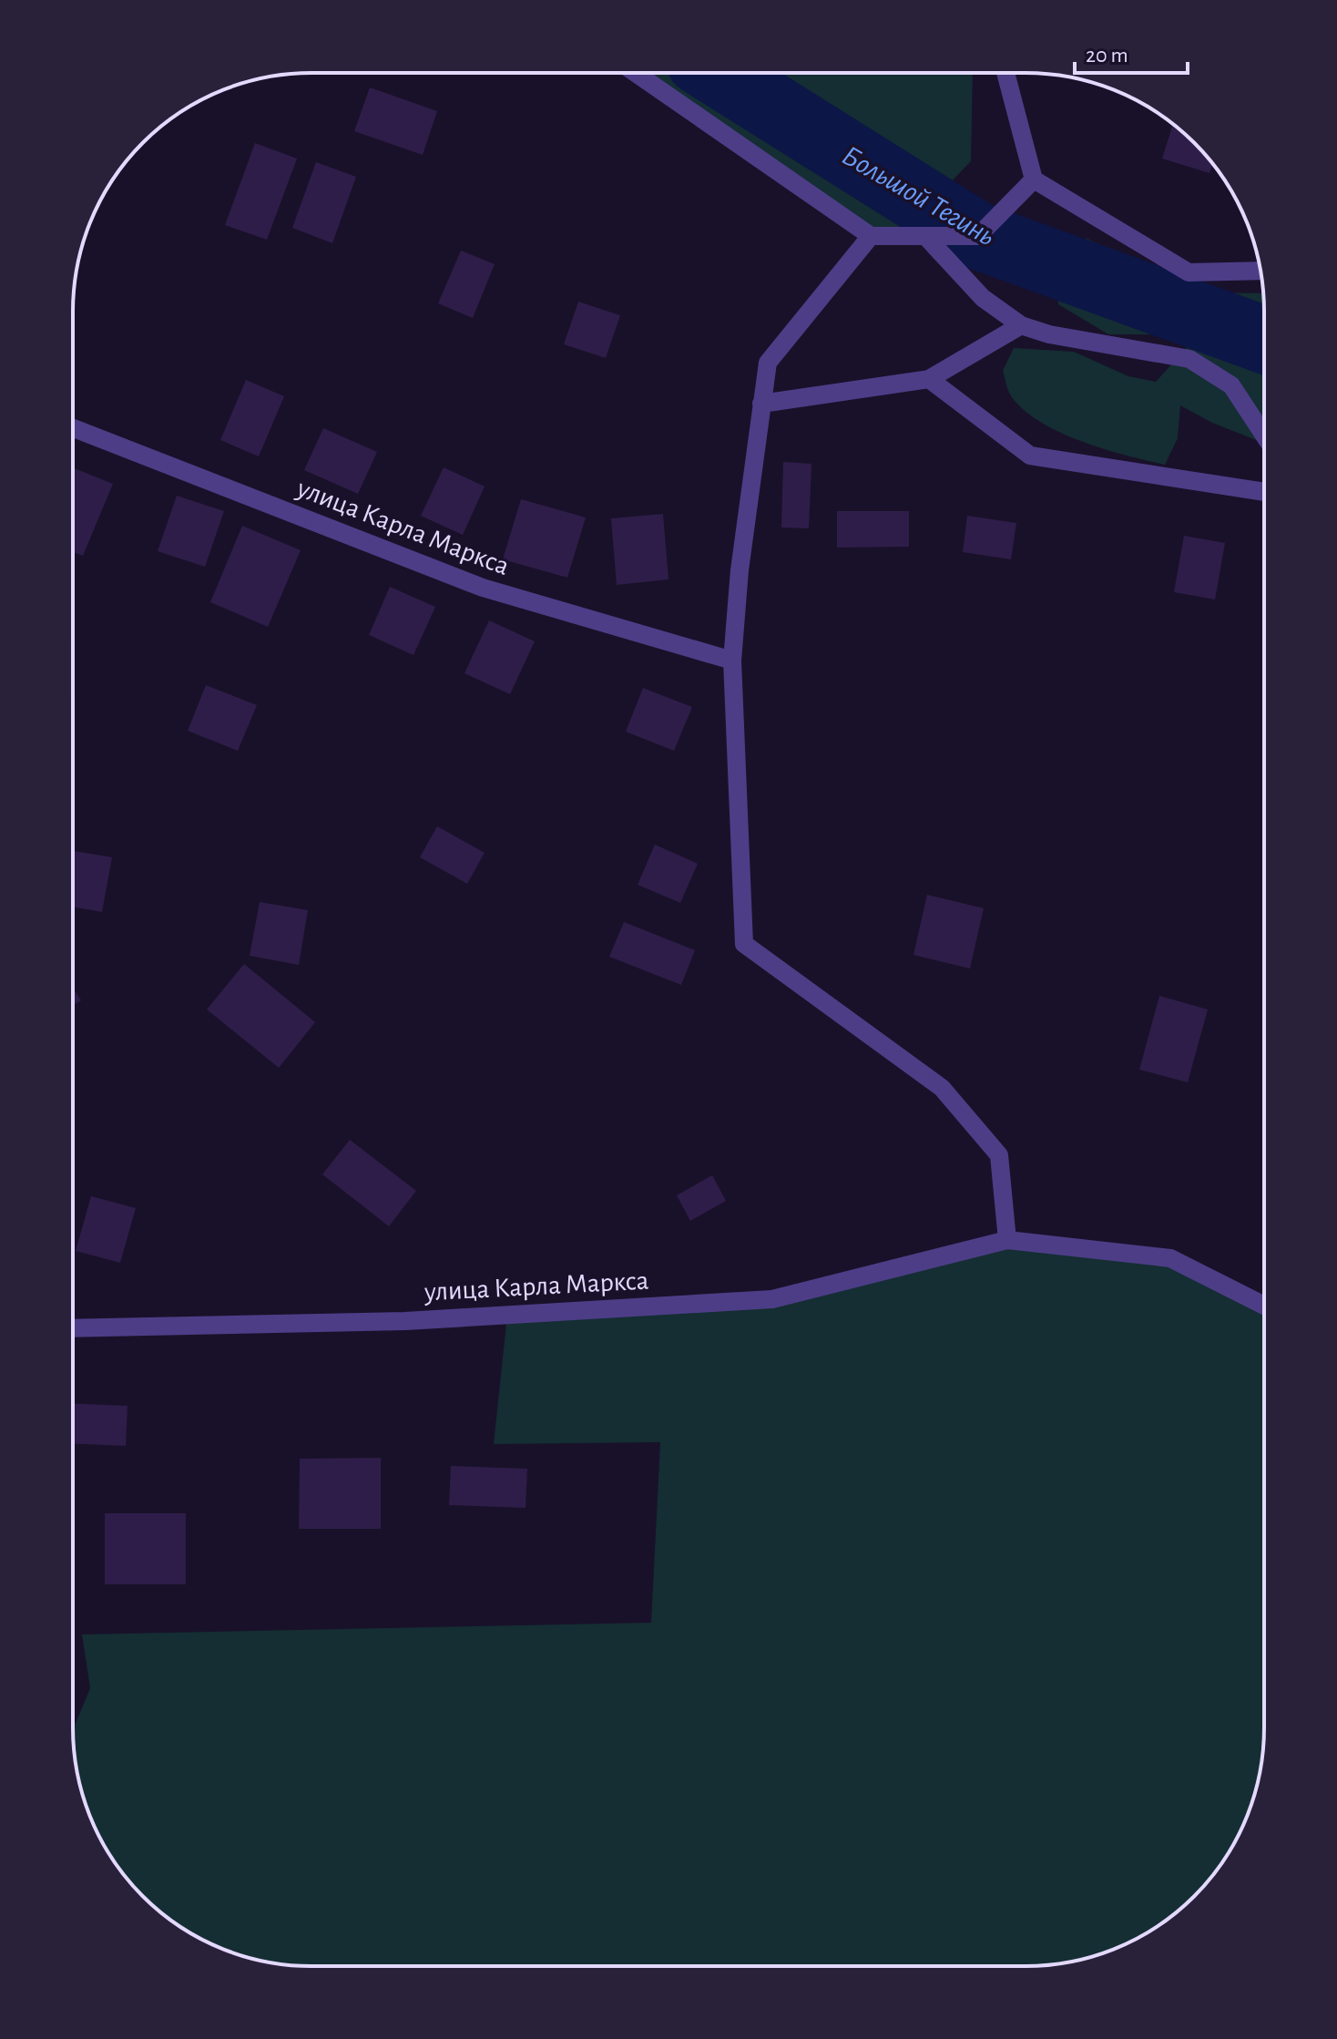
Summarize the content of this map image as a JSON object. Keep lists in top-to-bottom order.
{
  "streets": {
    "street": ["улица Карла Маркса"]
  },
  "water": ["Большой Тегинь"],
  "scale_bar": "20 m"
}
